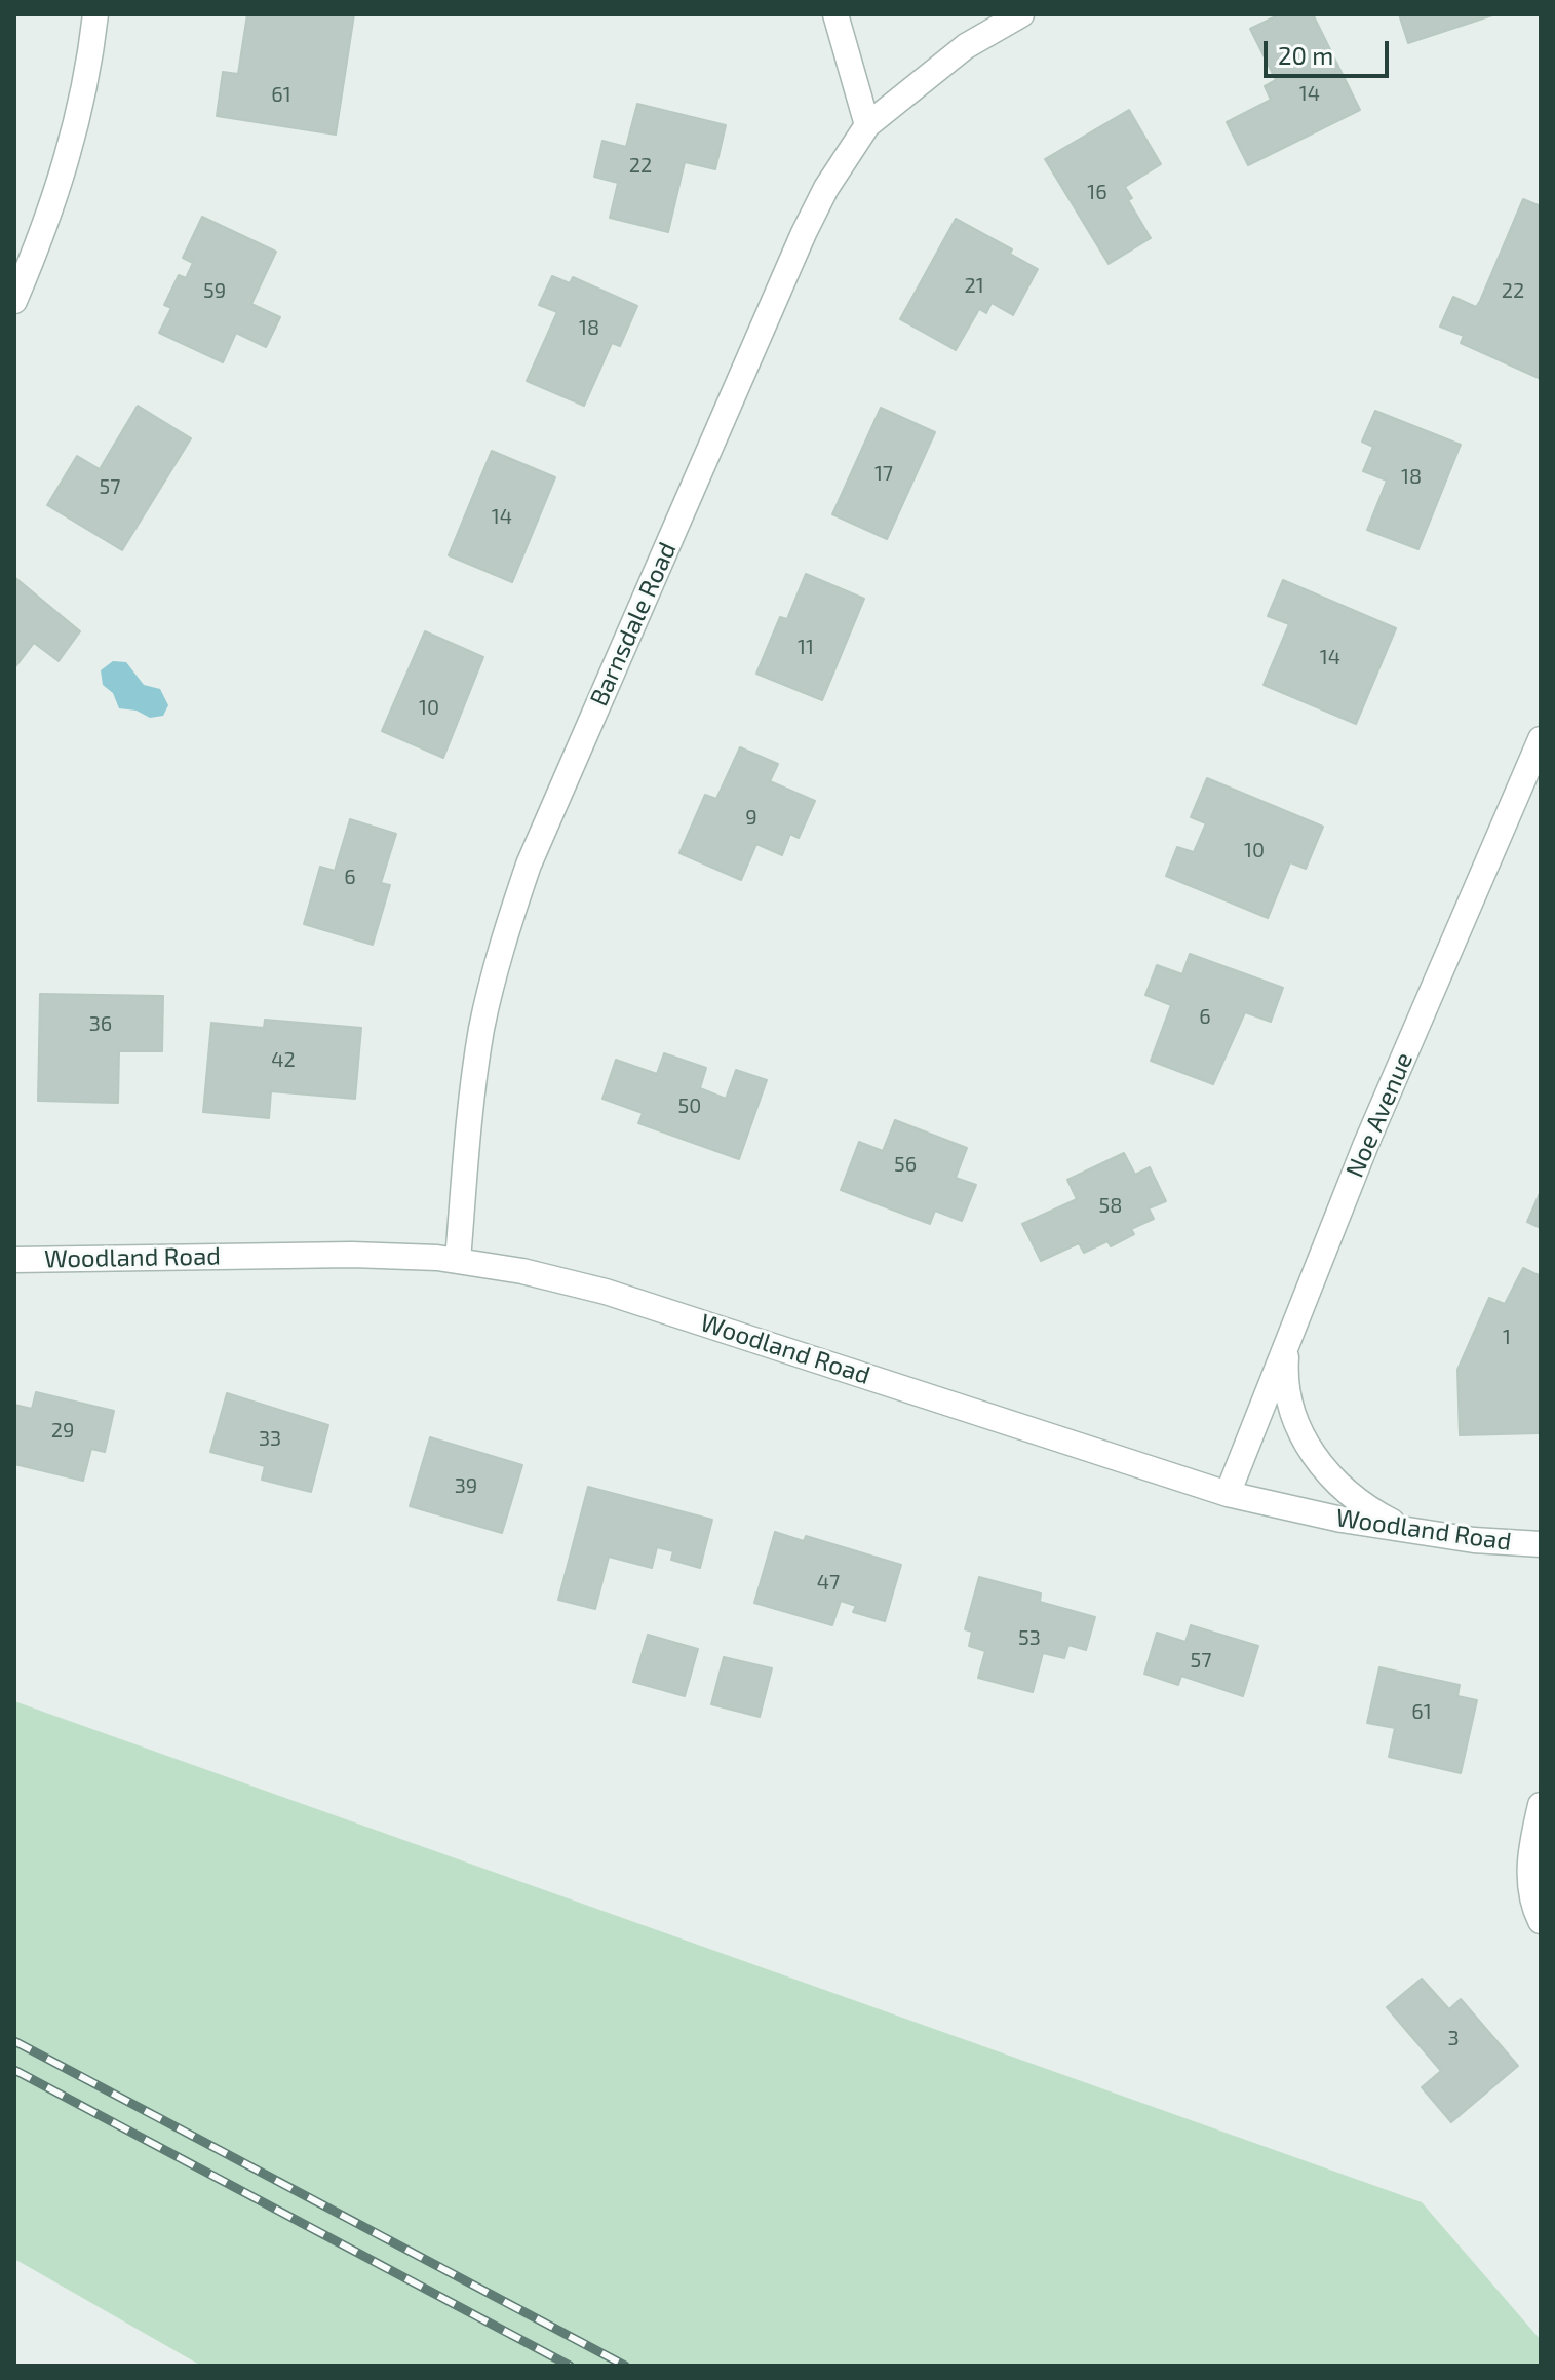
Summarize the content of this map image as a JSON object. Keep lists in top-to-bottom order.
{
  "streets": {
    "street": ["Barnsdale Road", "Noe Avenue", "Woodland Road"]
  },
  "crossings": [
    ["Barnsdale Road", "Woodland Road"],
    ["Noe Avenue", "Woodland Road"]
  ],
  "house_numbers": [
    "14",
    "61",
    "22",
    "16",
    "21",
    "59",
    "22",
    "18",
    "17",
    "18",
    "57",
    "14",
    "11",
    "14",
    "10",
    "9",
    "10",
    "6",
    "6",
    "36",
    "42",
    "50",
    "56",
    "58",
    "1",
    "29",
    "33",
    "39",
    "47",
    "53",
    "57",
    "61",
    "3"
  ],
  "scale_bar": "20 m"
}
